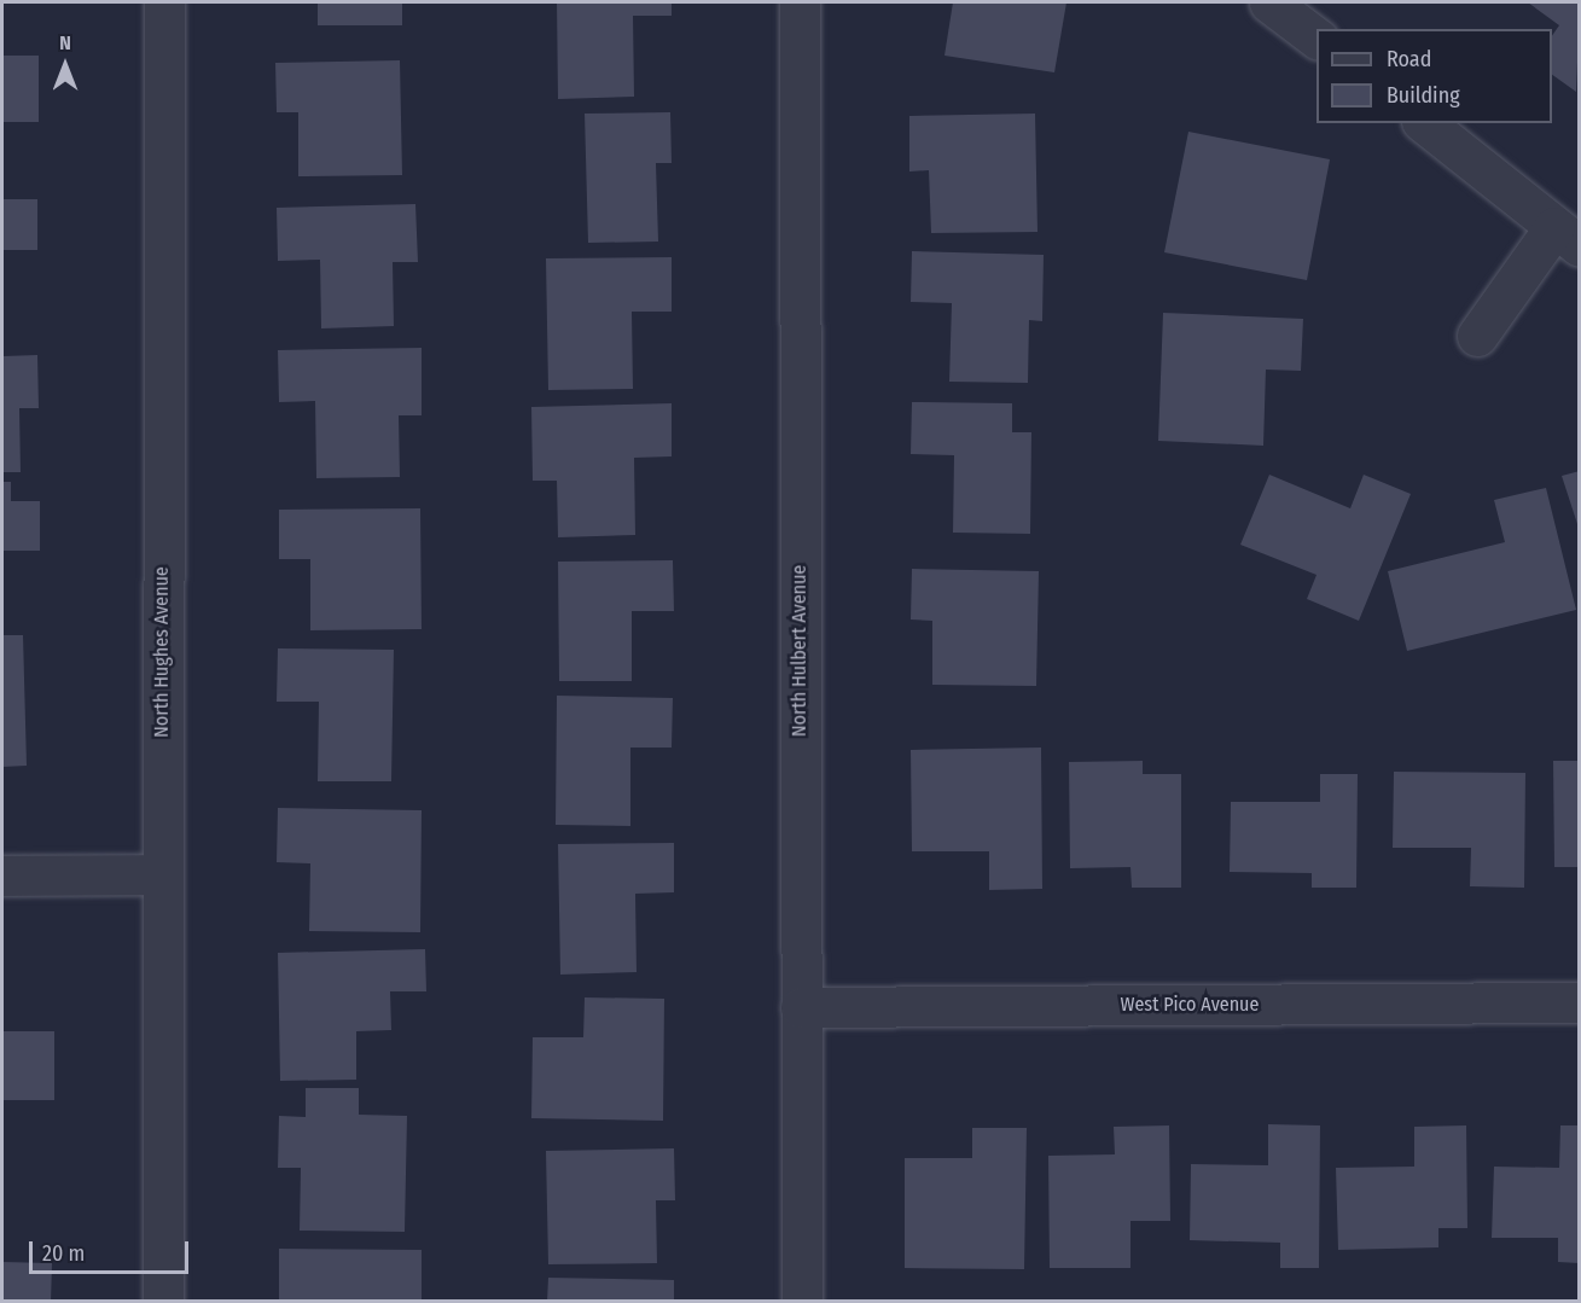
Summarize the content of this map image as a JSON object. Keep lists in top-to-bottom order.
{
  "streets": {
    "street": ["North Hulbert Avenue", "North Hughes Avenue", "West Pico Avenue"]
  },
  "crossings": [
    ["North Hulbert Avenue", "West Pico Avenue"]
  ],
  "legend": ["Road", "Building"],
  "scale_bar": "20 m",
  "north": "top"
}
